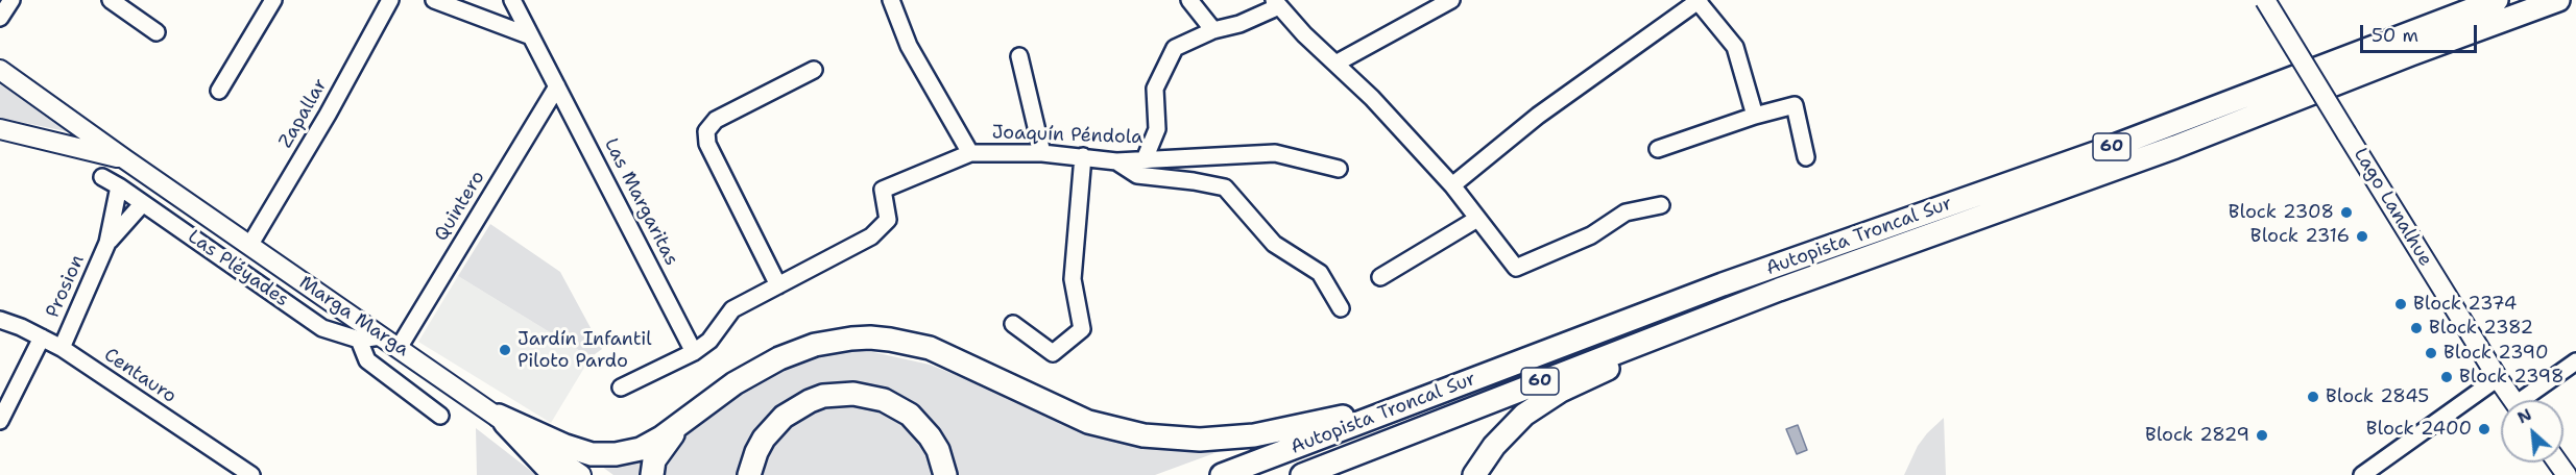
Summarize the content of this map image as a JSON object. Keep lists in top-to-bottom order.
{
  "streets": {
    "highway": ["60", "Autopista Troncal Sur"],
    "main road": ["Lago Lanalhue", "Marga Marga"],
    "street": [
      "Zapallar",
      "Joaquín Péndola",
      "Las Margaritas",
      "Quintero",
      "Las Pléyades",
      "Prosion",
      "Centauro"
    ]
  },
  "crossings": [
    ["Zapallar", "Marga Marga"],
    ["Joaquín Péndola", "Las Margaritas"],
    ["Las Margaritas", "Quintero"],
    ["Quintero", "Marga Marga"],
    ["Las Pléyades", "Prosion"],
    ["Las Pléyades", "Marga Marga"],
    ["Prosion", "Centauro"]
  ],
  "places": [
    "Block 2308",
    "Block 2316",
    "Block 2374",
    "Block 2382",
    "Jardín Infantil Piloto Pardo",
    "Block 2390",
    "Block 2398",
    "Block 2845",
    "Block 2400",
    "Block 2829"
  ],
  "scale_bar": "50 m",
  "north": "top left"
}
